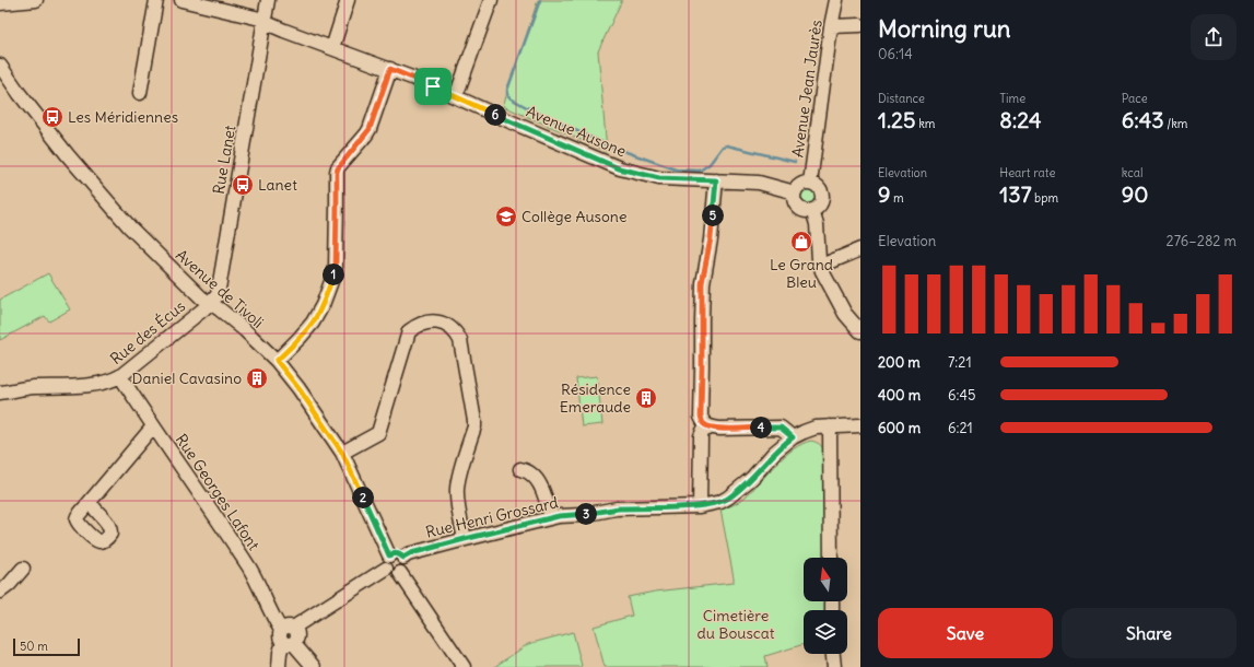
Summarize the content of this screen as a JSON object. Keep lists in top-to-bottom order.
{
  "streets": {
    "street": [
      "Avenue Jean Jaurès",
      "Avenue Ausone",
      "Rue Lanet",
      "Avenue de Tivoli",
      "Rue des Écus",
      "Rue Georges Lafont",
      "Rue Henri Grossard"
    ]
  },
  "crossings": [
    ["Avenue Jean Jaurès", "Avenue Ausone"],
    ["Avenue Ausone", "Rue Lanet"],
    ["Rue Lanet", "Avenue de Tivoli"],
    ["Rue Lanet", "Rue des Écus"],
    ["Avenue de Tivoli", "Rue des Écus"],
    ["Avenue de Tivoli", "Rue Henri Grossard"],
    ["Rue des Écus", "Rue Georges Lafont"]
  ],
  "parks": ["Cimetière du Bouscat"],
  "places": {
    "bus stop": ["Les Méridiennes", "Lanet"],
    "school or university": ["Collège Ausone"],
    "shop": ["Le Grand Bleu"],
    "building": ["Daniel Cavasino", "Résidence Emeraude"]
  },
  "scale_bar": "50 m",
  "north": "top",
  "page": {
    "heading": ["Morning run", "06:14"],
    "stats": [
      ["Distance", "1.25 km"],
      ["Time", "8:24"],
      ["Pace", "6:43 /km"],
      ["Elevation", "9 m"],
      ["Heart rate", "137 bpm"],
      ["kcal", "90"]
    ],
    "pins": [
      "6",
      "5",
      "1",
      "4",
      "2",
      "3"
    ],
    "chart": ["Elevation", "276–282 m"],
    "list": [
      {
        "name": "200 m",
        "note": "7:21"
      },
      {
        "name": "400 m",
        "note": "6:45"
      },
      {
        "name": "600 m",
        "note": "6:21"
      }
    ],
    "buttons": ["Save", "Share"],
    "scale": "50 m"
  }
}
